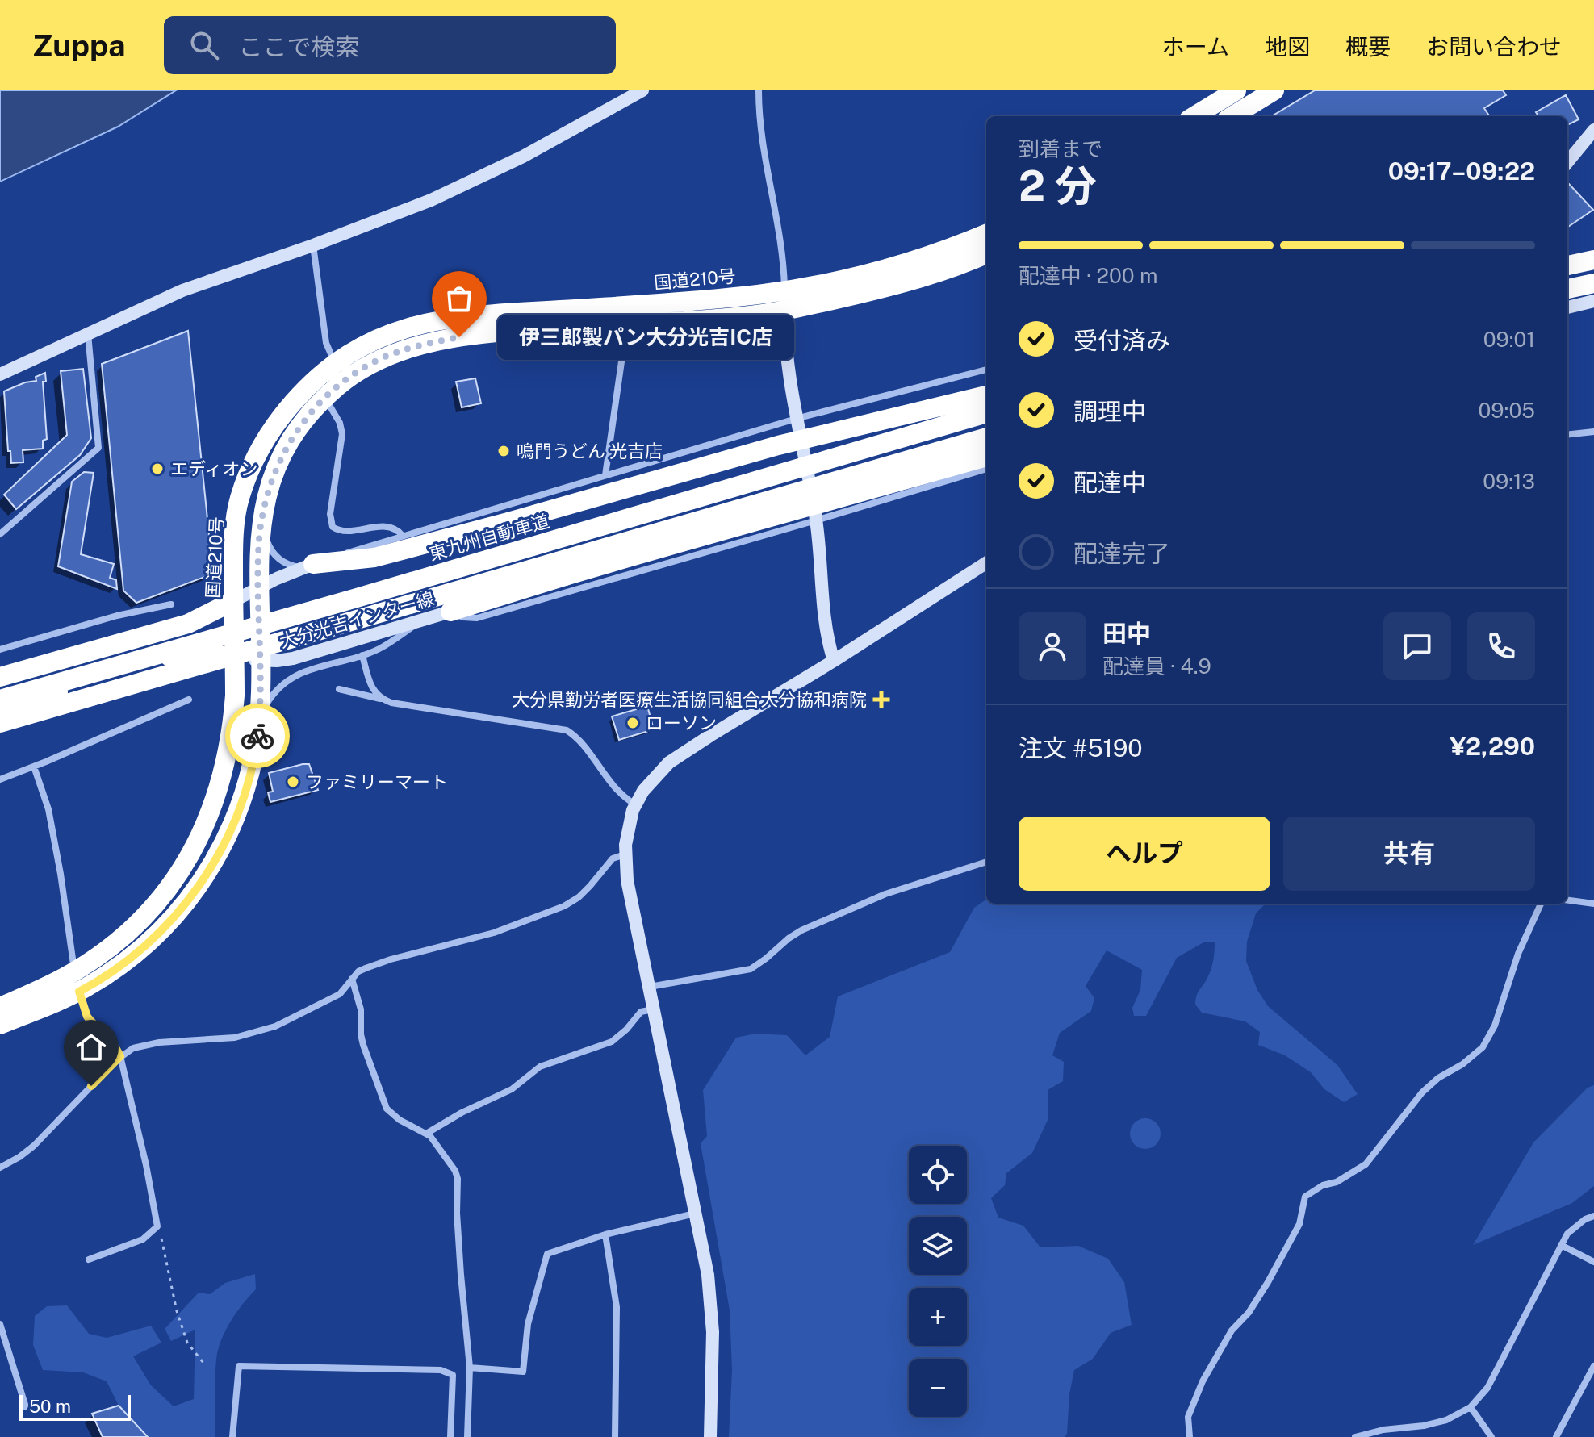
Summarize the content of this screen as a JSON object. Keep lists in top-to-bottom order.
{
  "streets": {
    "highway": ["国道210号", "東九州自動車道"],
    "street": ["大分光吉インター線"]
  },
  "crossings": [
    ["国道210号", "大分光吉インター線"]
  ],
  "places": {
    "other": [
      "伊三郎製パン大分光吉IC店",
      "鳴門うどん 光吉店",
      "エディオン",
      "ローソン",
      "ファミリーマート"
    ],
    "health": ["大分県勤労者医療生活協同組合大分協和病院"]
  },
  "scale_bar": "50 m",
  "page": {
    "header": "Zuppa",
    "search": "ここで検索",
    "nav": [
      "ホーム",
      "地図",
      "概要",
      "お問い合わせ"
    ],
    "heading": ["2 分", "到着まで", "09:17–09:22"],
    "panel": [
      "田中",
      "配達員 · 4.9",
      "注文 #5190",
      "¥2,290"
    ],
    "bar": "配達中 · 200 m",
    "list": [
      ["受付済み", "09:01"],
      ["調理中", "09:05"],
      ["配達中", "09:13"],
      "配達完了"
    ],
    "bubble": "伊三郎製パン大分光吉IC店",
    "buttons": ["ヘルプ", "共有"],
    "map_buttons": ["+", "−"],
    "scale": "50 m"
  }
}
